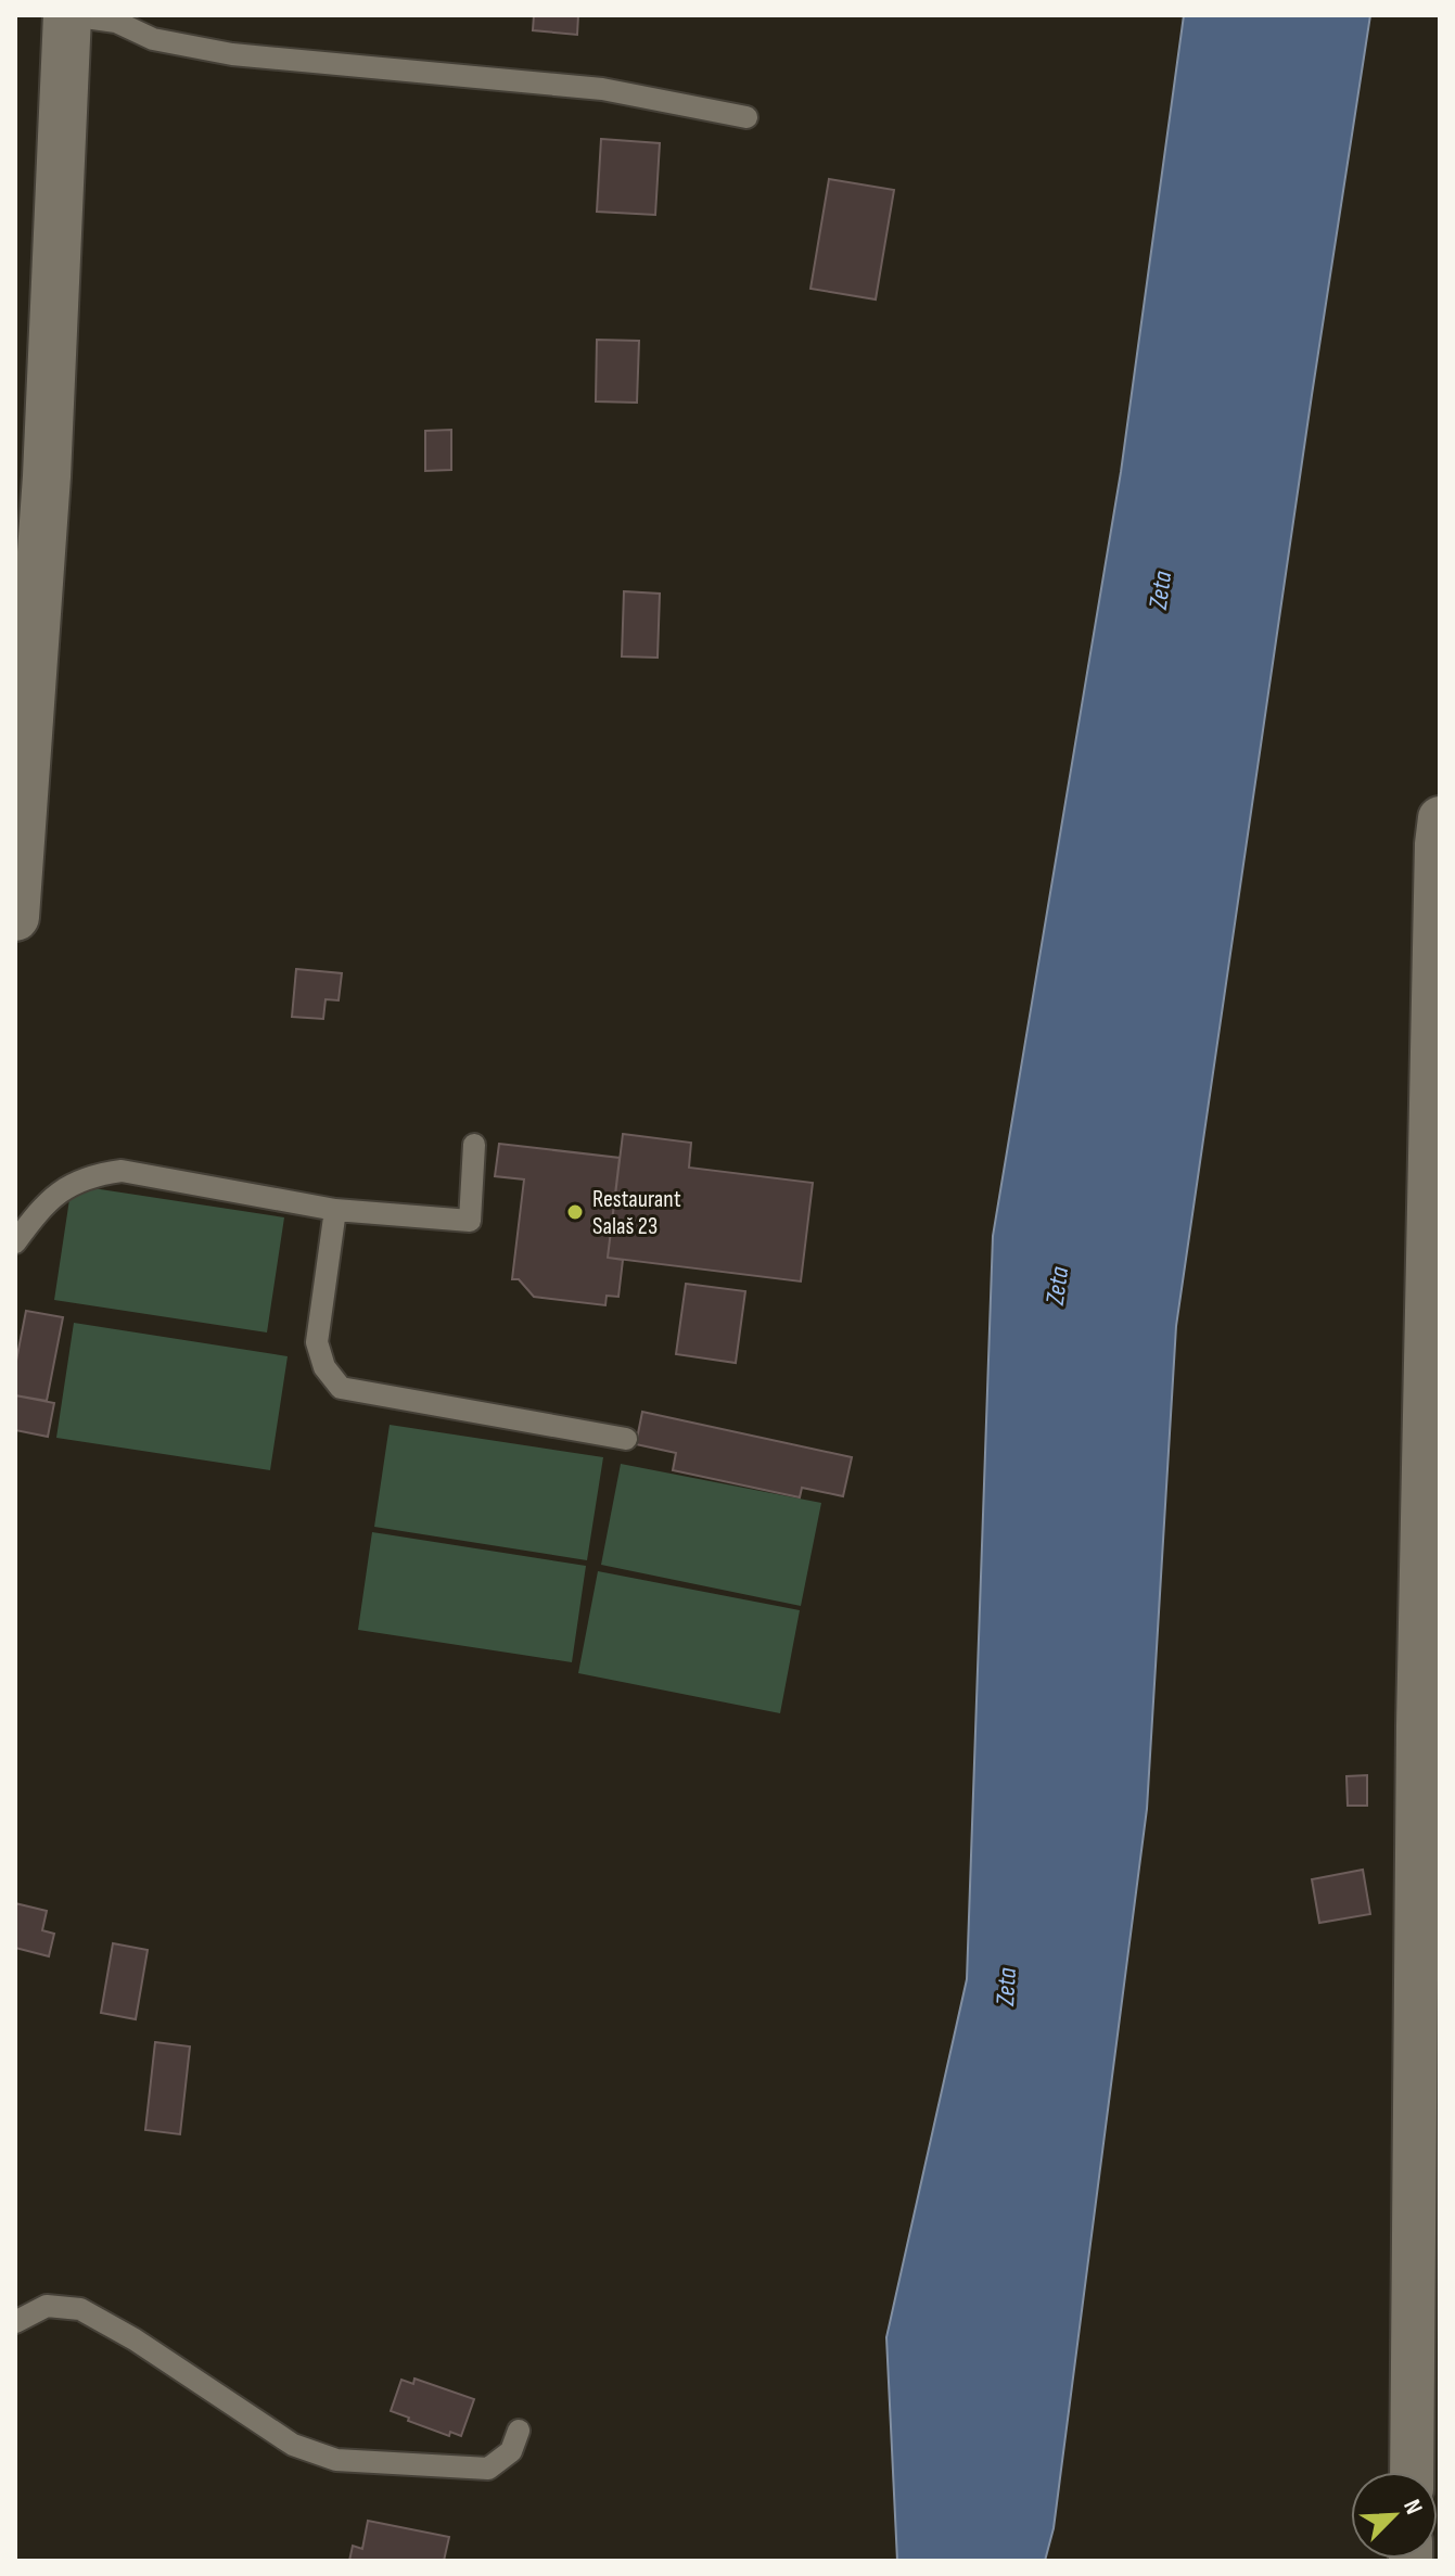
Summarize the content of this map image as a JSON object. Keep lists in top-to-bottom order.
{
  "water": ["Zeta"],
  "places": ["Restaurant Salaš 23"],
  "north": "top right"
}
